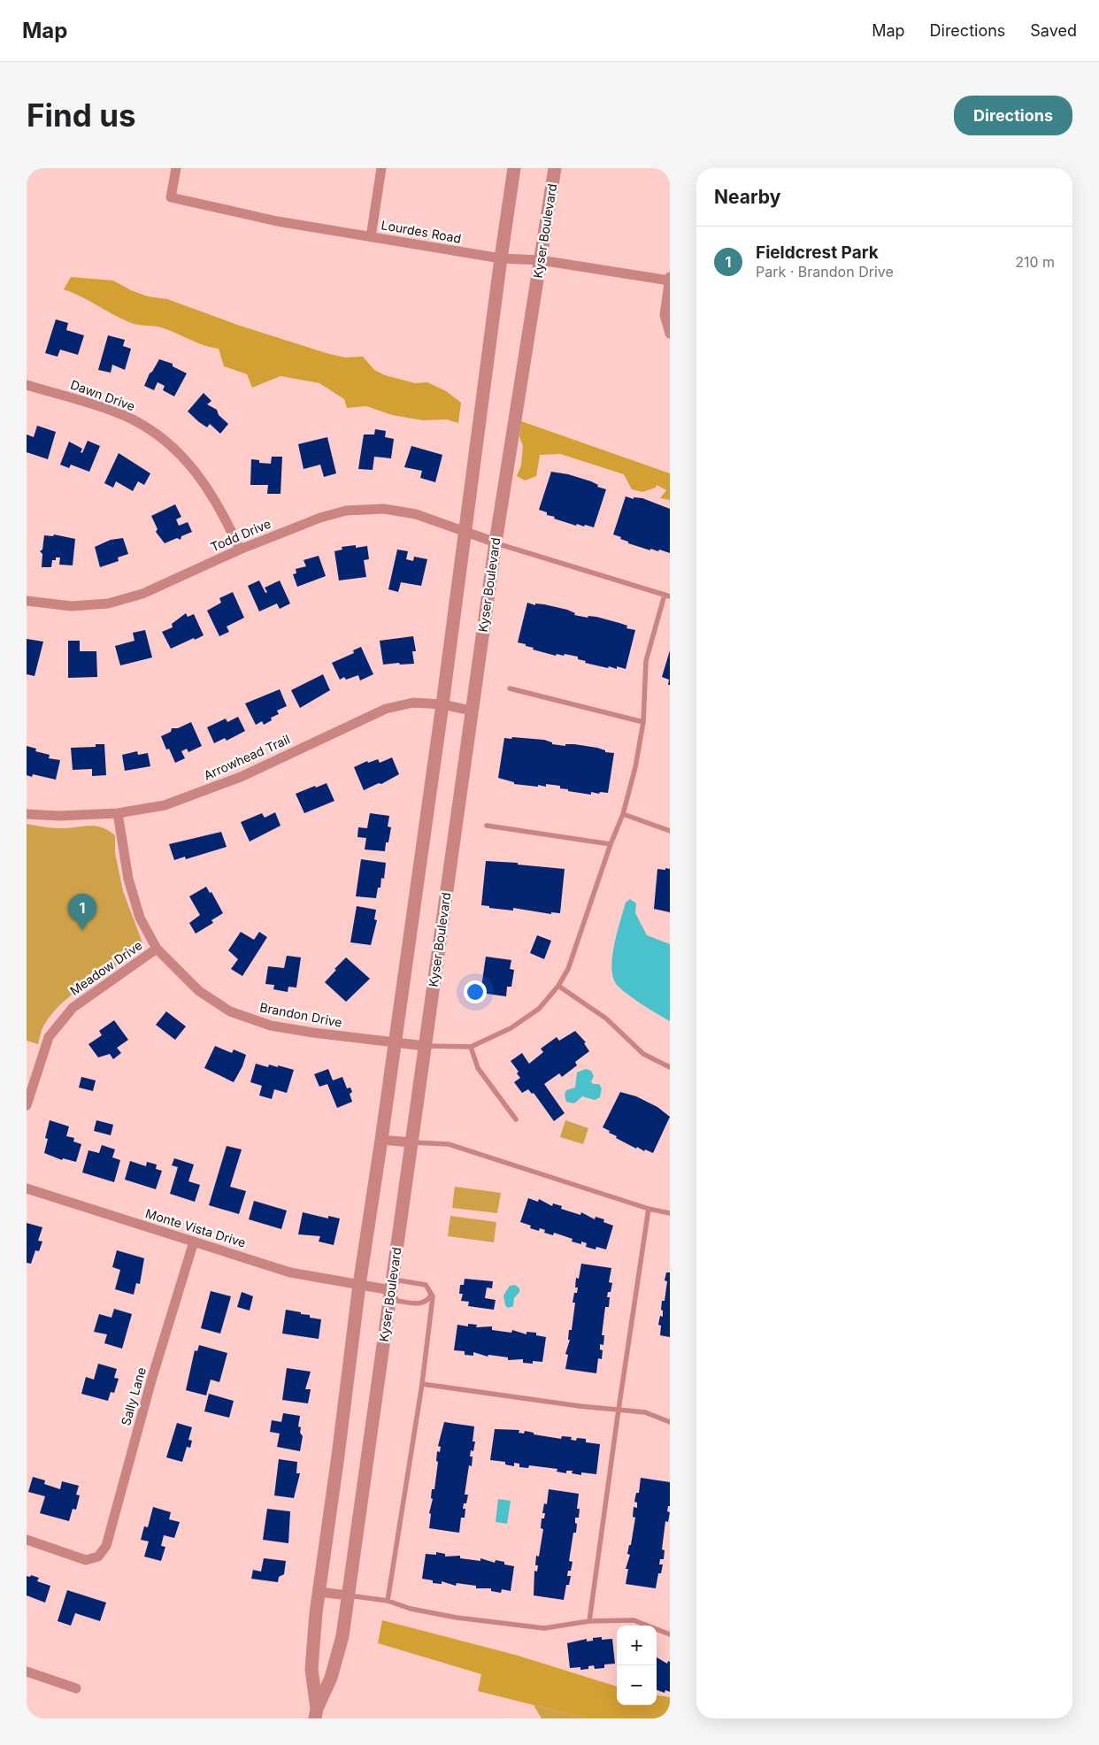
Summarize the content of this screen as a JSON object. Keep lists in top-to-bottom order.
{
  "streets": {
    "street": [
      "Kyser Boulevard",
      "Lourdes Road",
      "Dawn Drive",
      "Todd Drive",
      "Arrowhead Trail",
      "Meadow Drive",
      "Brandon Drive",
      "Monte Vista Drive",
      "Sally Lane"
    ]
  },
  "crossings": [
    ["Kyser Boulevard", "Lourdes Road"],
    ["Kyser Boulevard", "Todd Drive"],
    ["Kyser Boulevard", "Arrowhead Trail"],
    ["Kyser Boulevard", "Brandon Drive"],
    ["Kyser Boulevard", "Monte Vista Drive"],
    ["Dawn Drive", "Todd Drive"],
    ["Arrowhead Trail", "Brandon Drive"],
    ["Meadow Drive", "Brandon Drive"],
    ["Monte Vista Drive", "Sally Lane"]
  ],
  "page": {
    "header": "Map",
    "nav": ["Map", "Directions", "Saved"],
    "buttons": "Directions",
    "title": "Find us",
    "heading": "Nearby",
    "list": [
      {
        "mark": "1",
        "name": "Fieldcrest Park",
        "note": "Park · Brandon Drive",
        "value": "210 m"
      }
    ],
    "pins": "1",
    "map_buttons": ["+", "−"]
  }
}
